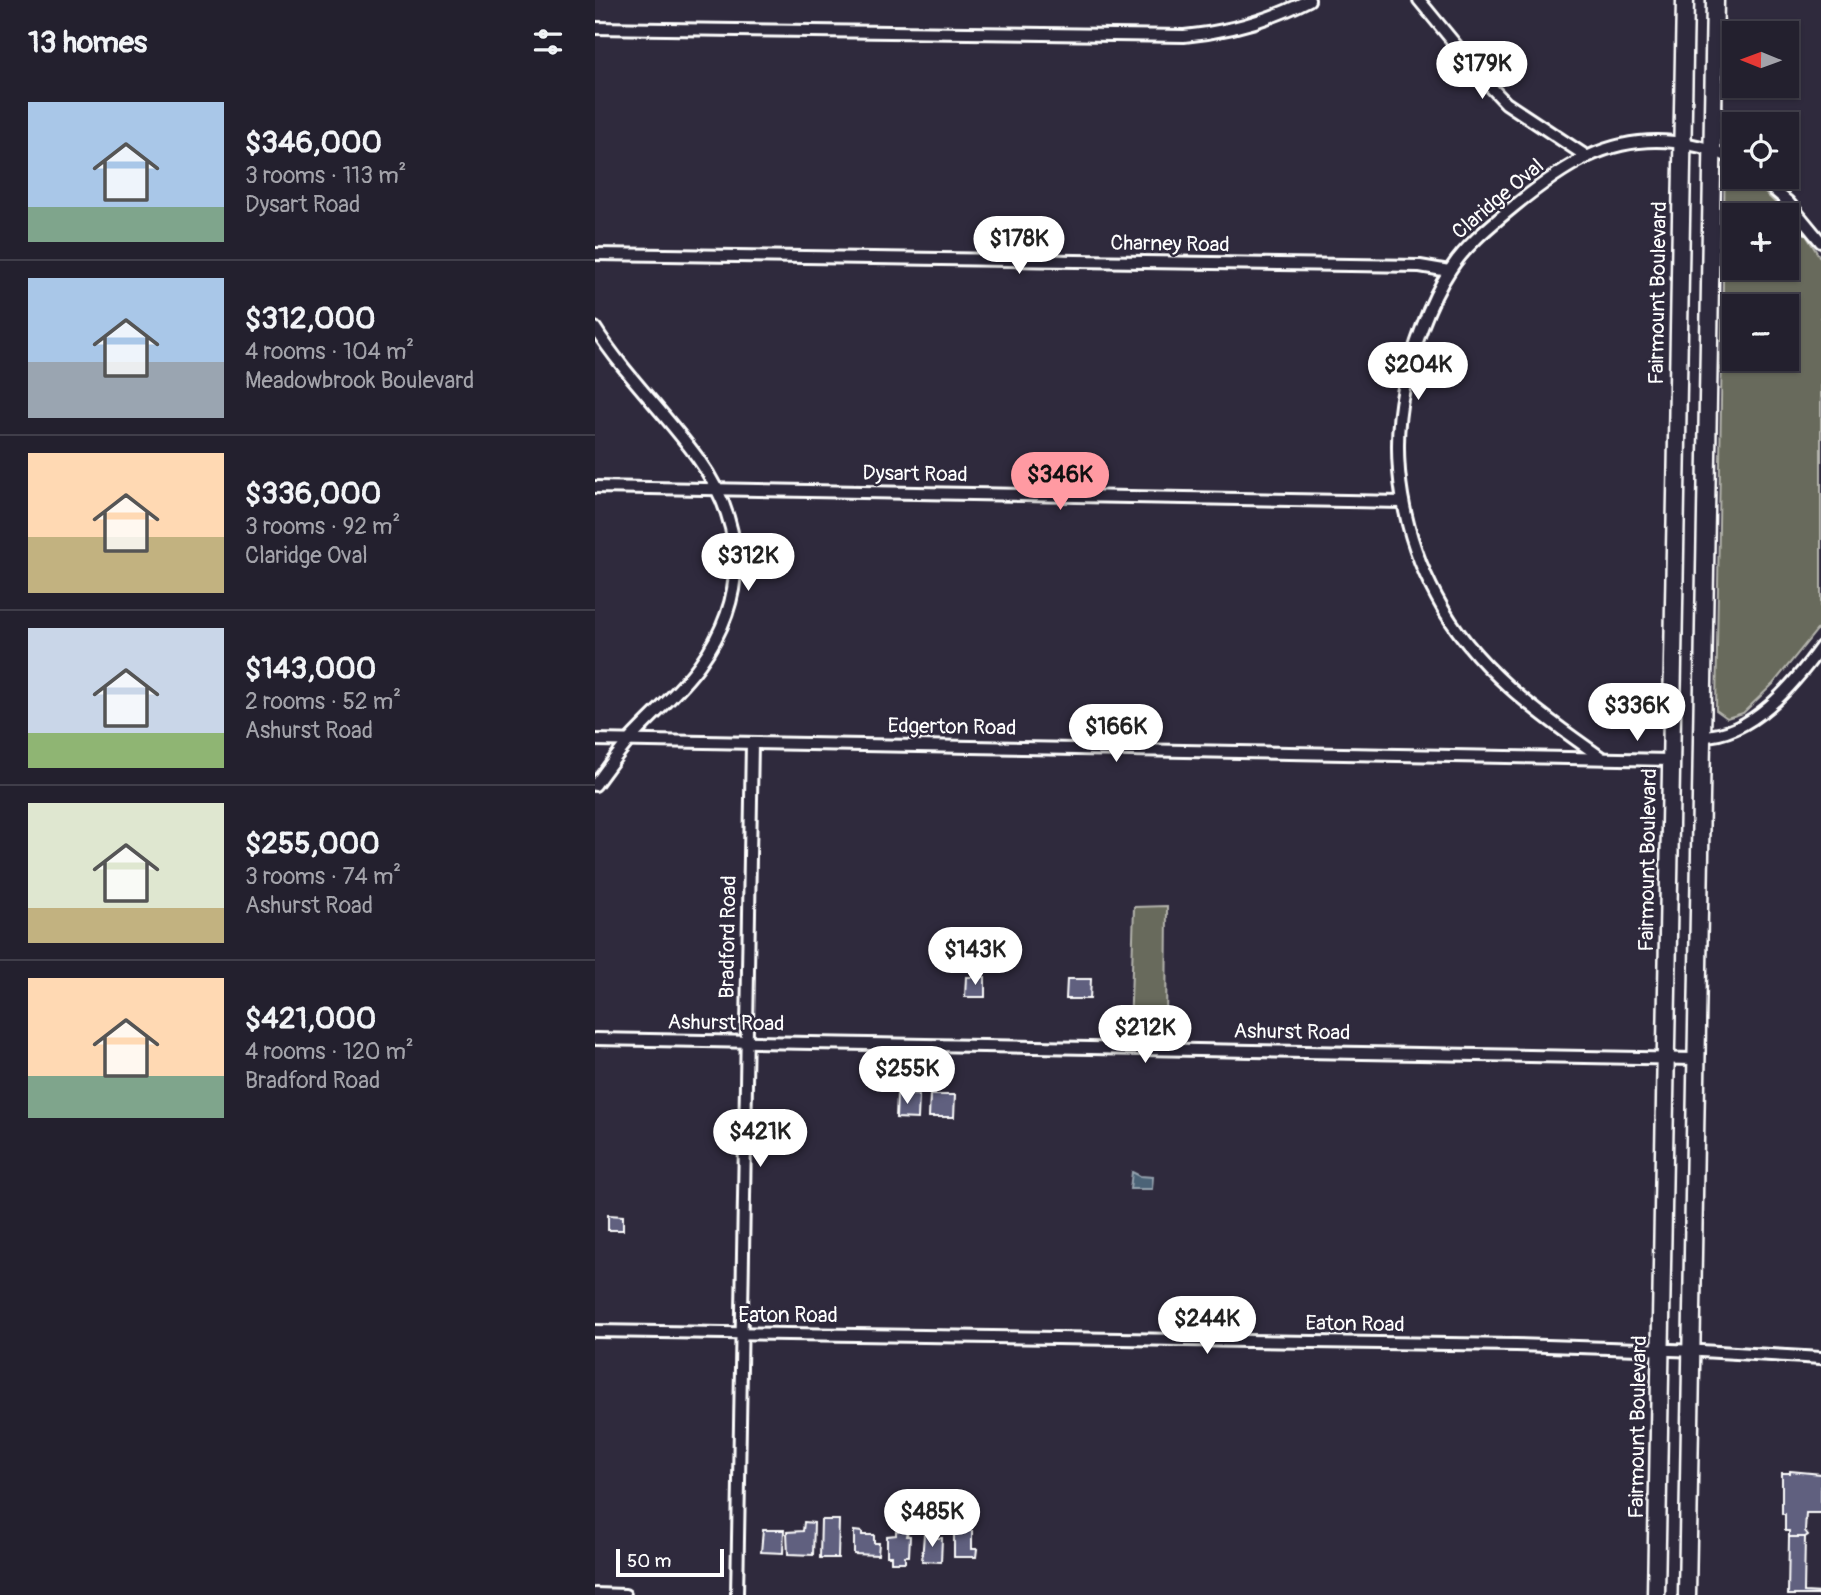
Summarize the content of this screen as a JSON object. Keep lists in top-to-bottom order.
{
  "streets": {
    "main road": ["Fairmount Boulevard"],
    "street": [
      "Claridge Oval",
      "Charney Road",
      "Dysart Road",
      "Edgerton Road",
      "Bradford Road",
      "Ashurst Road",
      "Eaton Road"
    ]
  },
  "crossings": [
    ["Claridge Oval", "Charney Road"],
    ["Claridge Oval", "Fairmount Boulevard"],
    ["Claridge Oval", "Dysart Road"],
    ["Claridge Oval", "Edgerton Road"],
    ["Fairmount Boulevard", "Ashurst Road"],
    ["Fairmount Boulevard", "Eaton Road"],
    ["Edgerton Road", "Bradford Road"],
    ["Bradford Road", "Ashurst Road"],
    ["Bradford Road", "Eaton Road"]
  ],
  "scale_bar": "50 m",
  "north": "left",
  "page": {
    "heading": "13 homes",
    "map_buttons": ["+", "−"],
    "price": [
      "$179K",
      "$178K",
      "$204K",
      "$346K",
      "$312K",
      "$336K",
      "$166K",
      "$143K",
      "$212K",
      "$255K",
      "$421K",
      "$244K",
      "$485K"
    ],
    "list": [
      {
        "name": "$346,000",
        "note": "3 rooms · 113 m² · Dysart Road"
      },
      {
        "name": "$312,000",
        "note": "4 rooms · 104 m² · Meadowbrook Boulevard"
      },
      {
        "name": "$336,000",
        "note": "3 rooms · 92 m² · Claridge Oval"
      },
      {
        "name": "$143,000",
        "note": "2 rooms · 52 m² · Ashurst Road"
      },
      {
        "name": "$255,000",
        "note": "3 rooms · 74 m² · Ashurst Road"
      },
      {
        "name": "$421,000",
        "note": "4 rooms · 120 m² · Bradford Road"
      }
    ],
    "scale": "50 m"
  }
}
